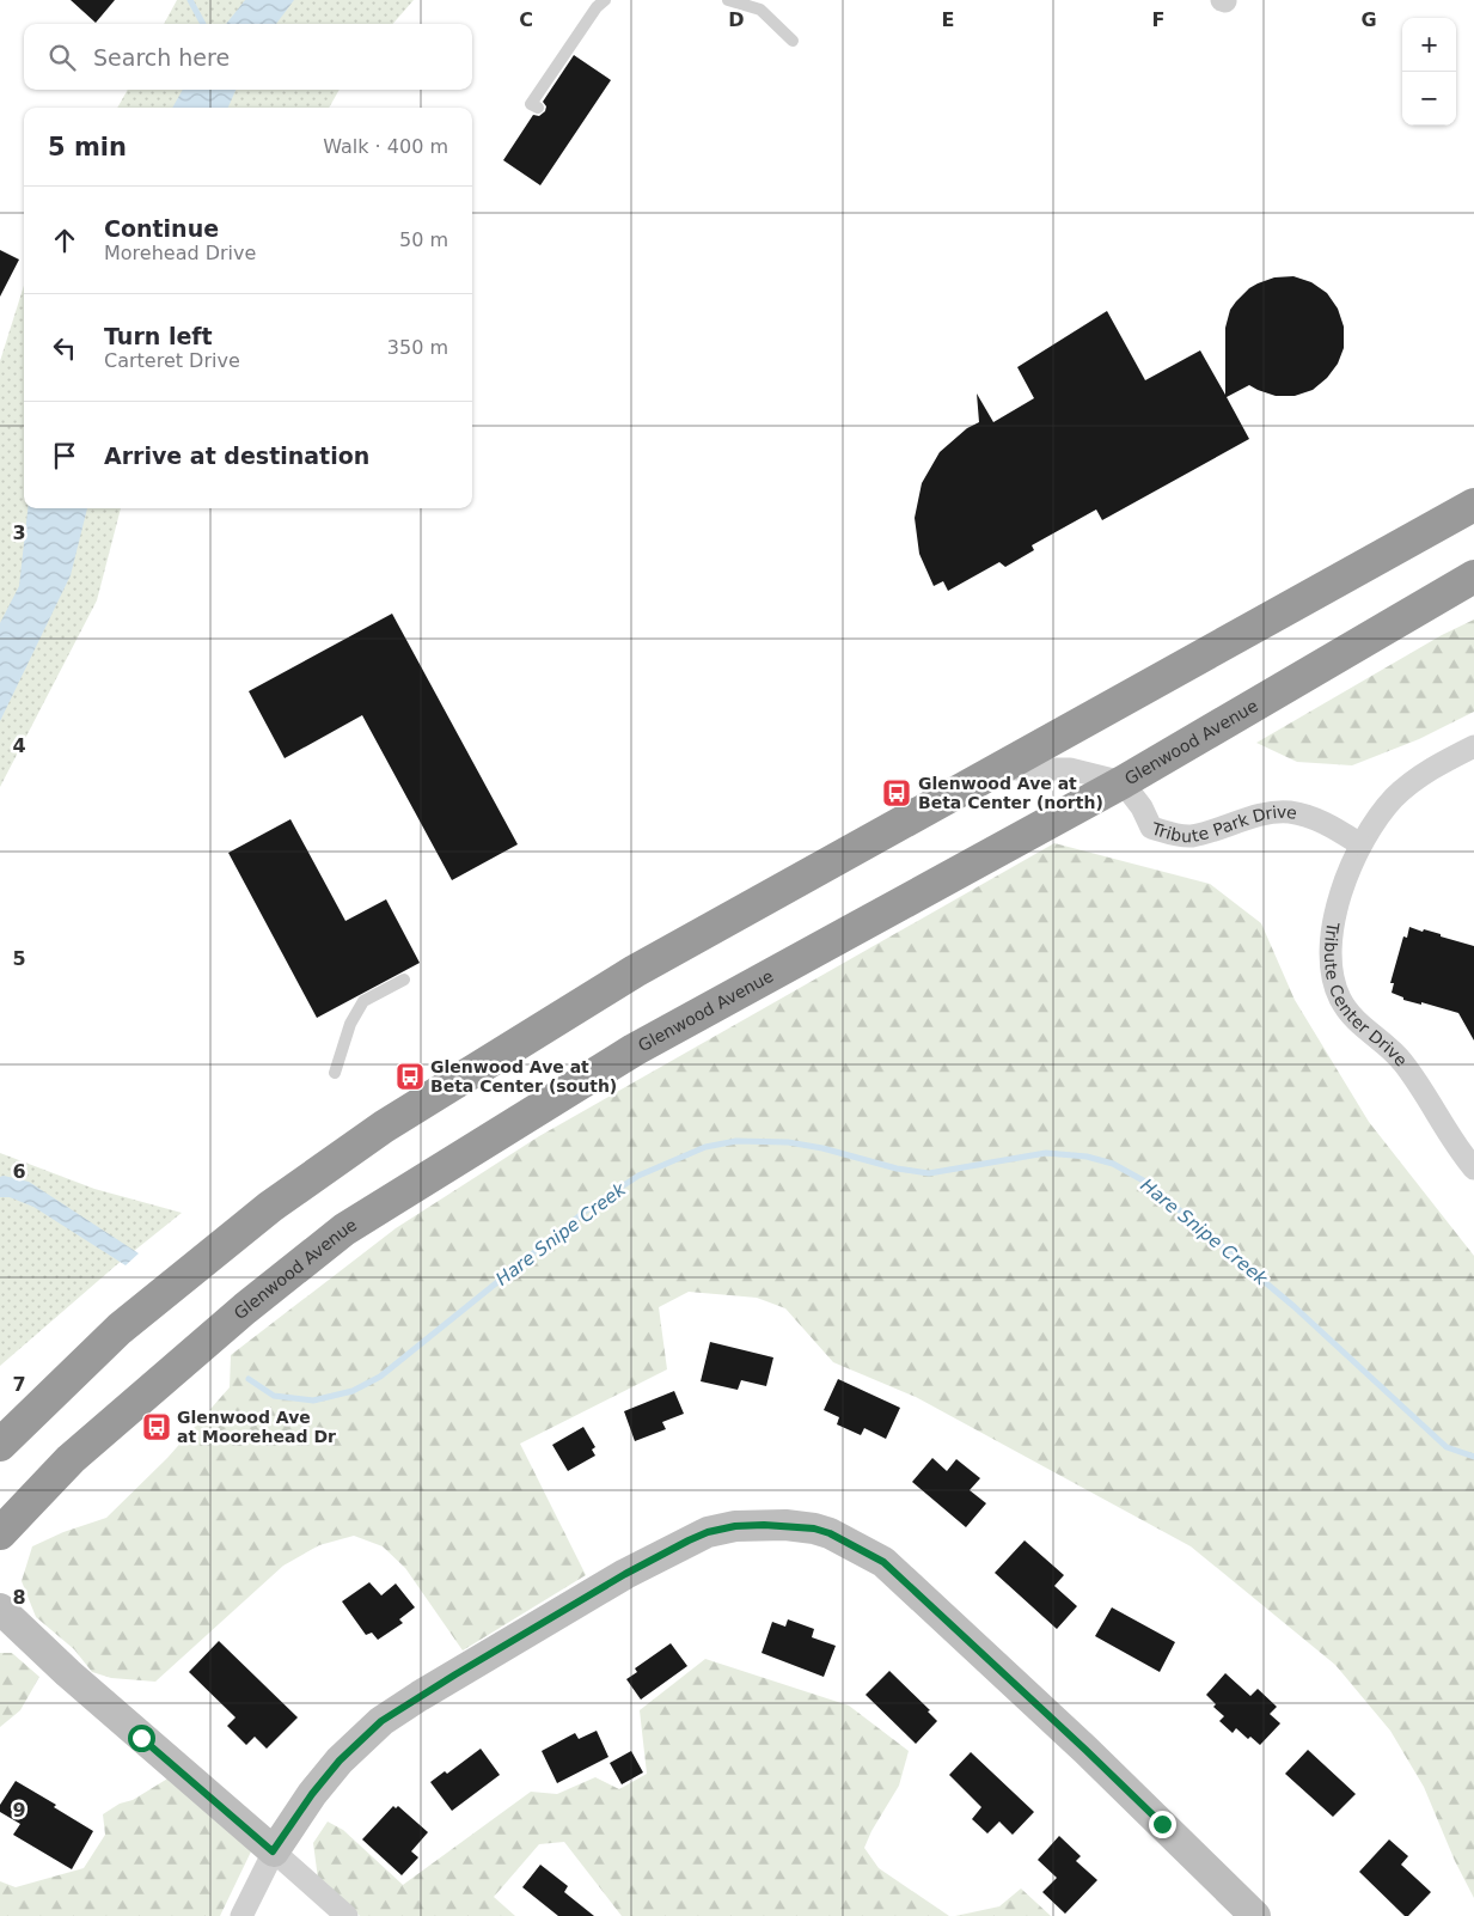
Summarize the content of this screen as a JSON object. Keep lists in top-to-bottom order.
{
  "streets": {
    "highway": ["Glenwood Avenue"],
    "street": ["Tribute Park Drive", "Tribute Center Drive"]
  },
  "crossings": [
    ["Glenwood Avenue", "Tribute Park Drive"],
    ["Tribute Park Drive", "Tribute Center Drive"]
  ],
  "water": ["Hare Snipe Creek"],
  "places": {
    "bus stop": ["Glenwood Ave at Beta Center (north)", "Glenwood Ave at Beta Center (south)", "Glenwood Ave at Moorehead Dr"]
  },
  "page": {
    "map_buttons": ["+", "−"],
    "search": "Search here",
    "heading": ["5 min", "Walk · 400 m"],
    "list": [
      ["Continue", "Morehead Drive", "50 m"],
      ["Turn left", "Carteret Drive", "350 m"],
      "Arrive at destination"
    ]
  },
  "grid": {
    "columns": [
      "C",
      "D",
      "E",
      "F",
      "G"
    ],
    "rows": [
      "3",
      "4",
      "5",
      "6",
      "7",
      "8",
      "9"
    ]
  }
}
